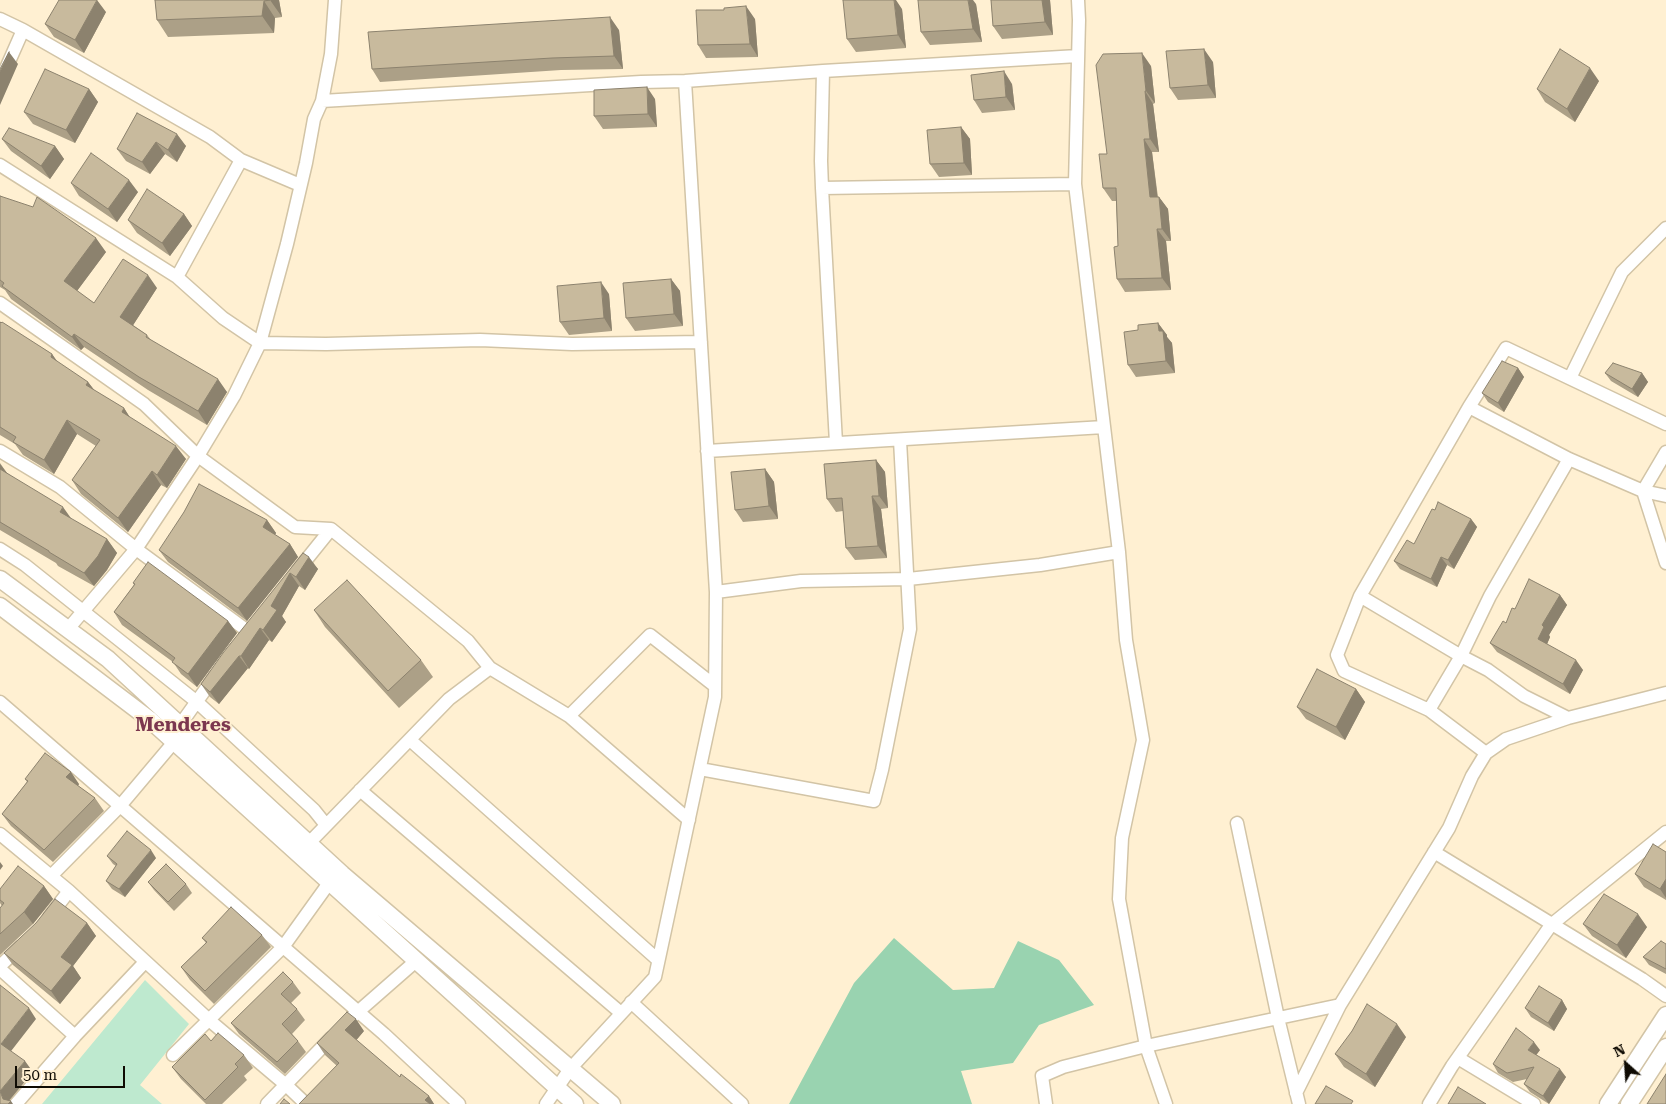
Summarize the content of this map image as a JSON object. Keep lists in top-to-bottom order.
{
  "districts": ["Menderes"],
  "scale_bar": "50 m",
  "north": "top left"
}
